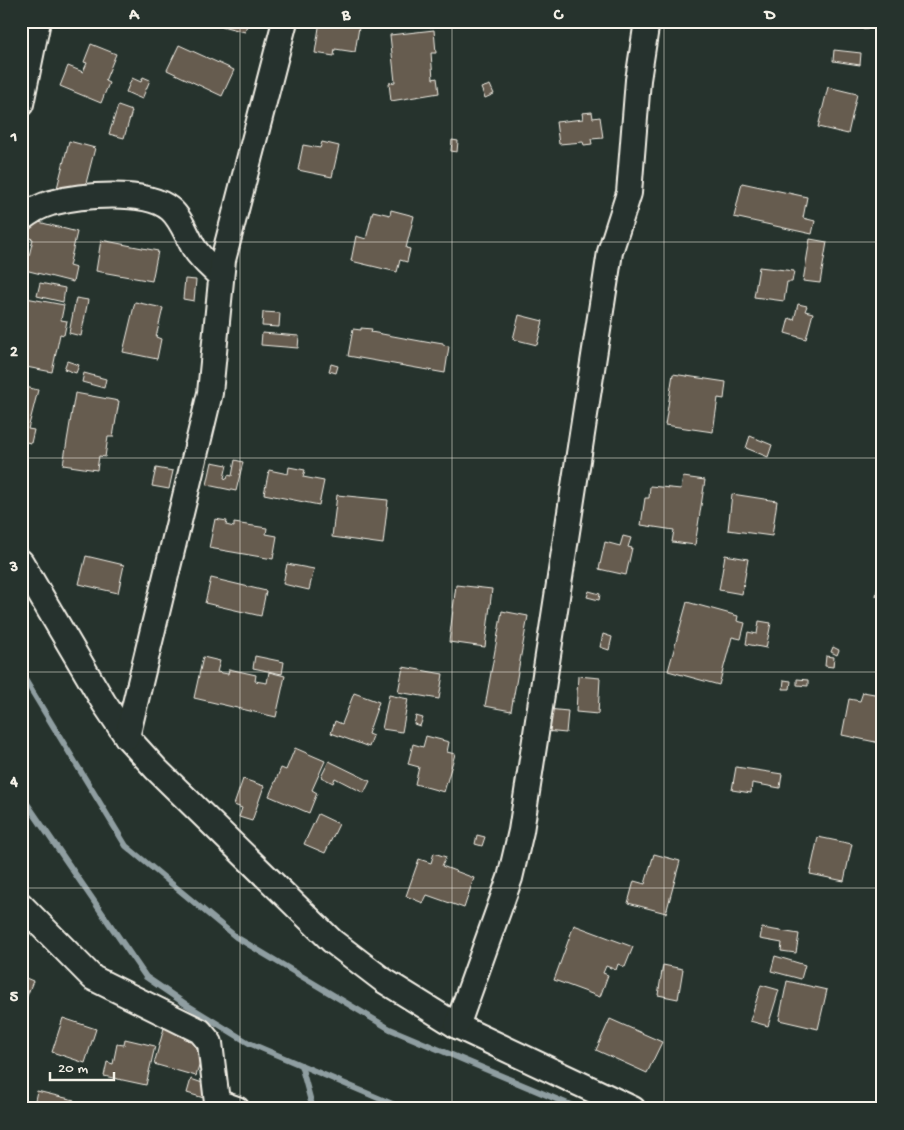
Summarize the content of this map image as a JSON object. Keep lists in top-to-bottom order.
{
  "scale_bar": "20 m",
  "grid": {
    "columns": [
      "A",
      "B",
      "C",
      "D"
    ],
    "rows": [
      "1",
      "2",
      "3",
      "4",
      "5"
    ]
  }
}
